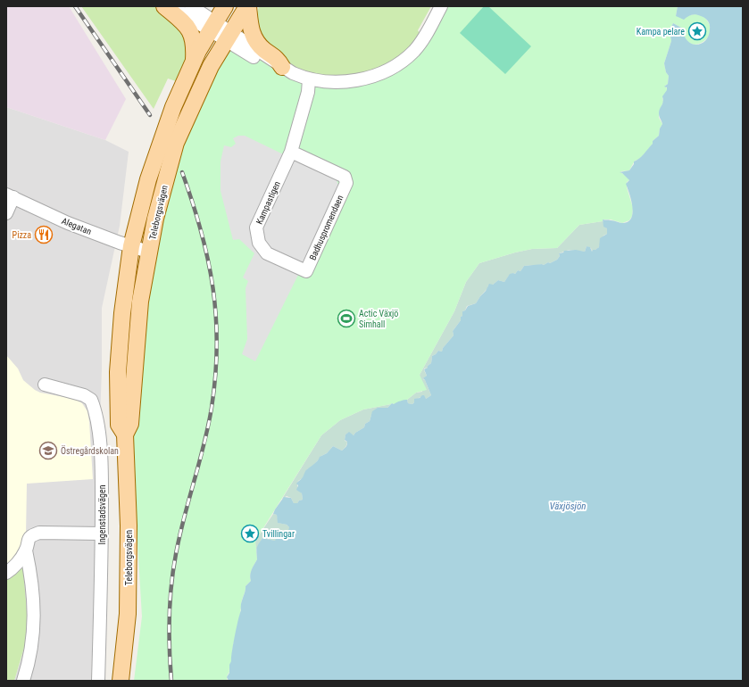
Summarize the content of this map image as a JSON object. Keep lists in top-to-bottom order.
{
  "streets": {
    "main road": ["Teleborgsvägen"],
    "street": [
      "Kampastigen",
      "Alegatan",
      "Badhuspromendaen",
      "Ingenstadsvägen"
    ]
  },
  "crossings": [
    ["Kampastigen", "Badhuspromendaen"],
    ["Teleborgsvägen", "Alegatan"]
  ],
  "water": ["Växjösjön"],
  "places": {
    "place": ["Kampa pelare", "Tvillingar"],
    "restaurant": ["Pizza"],
    "sports": ["Actic Växjö Simhall"],
    "school or university": ["Östregårdskolan"]
  }
}
